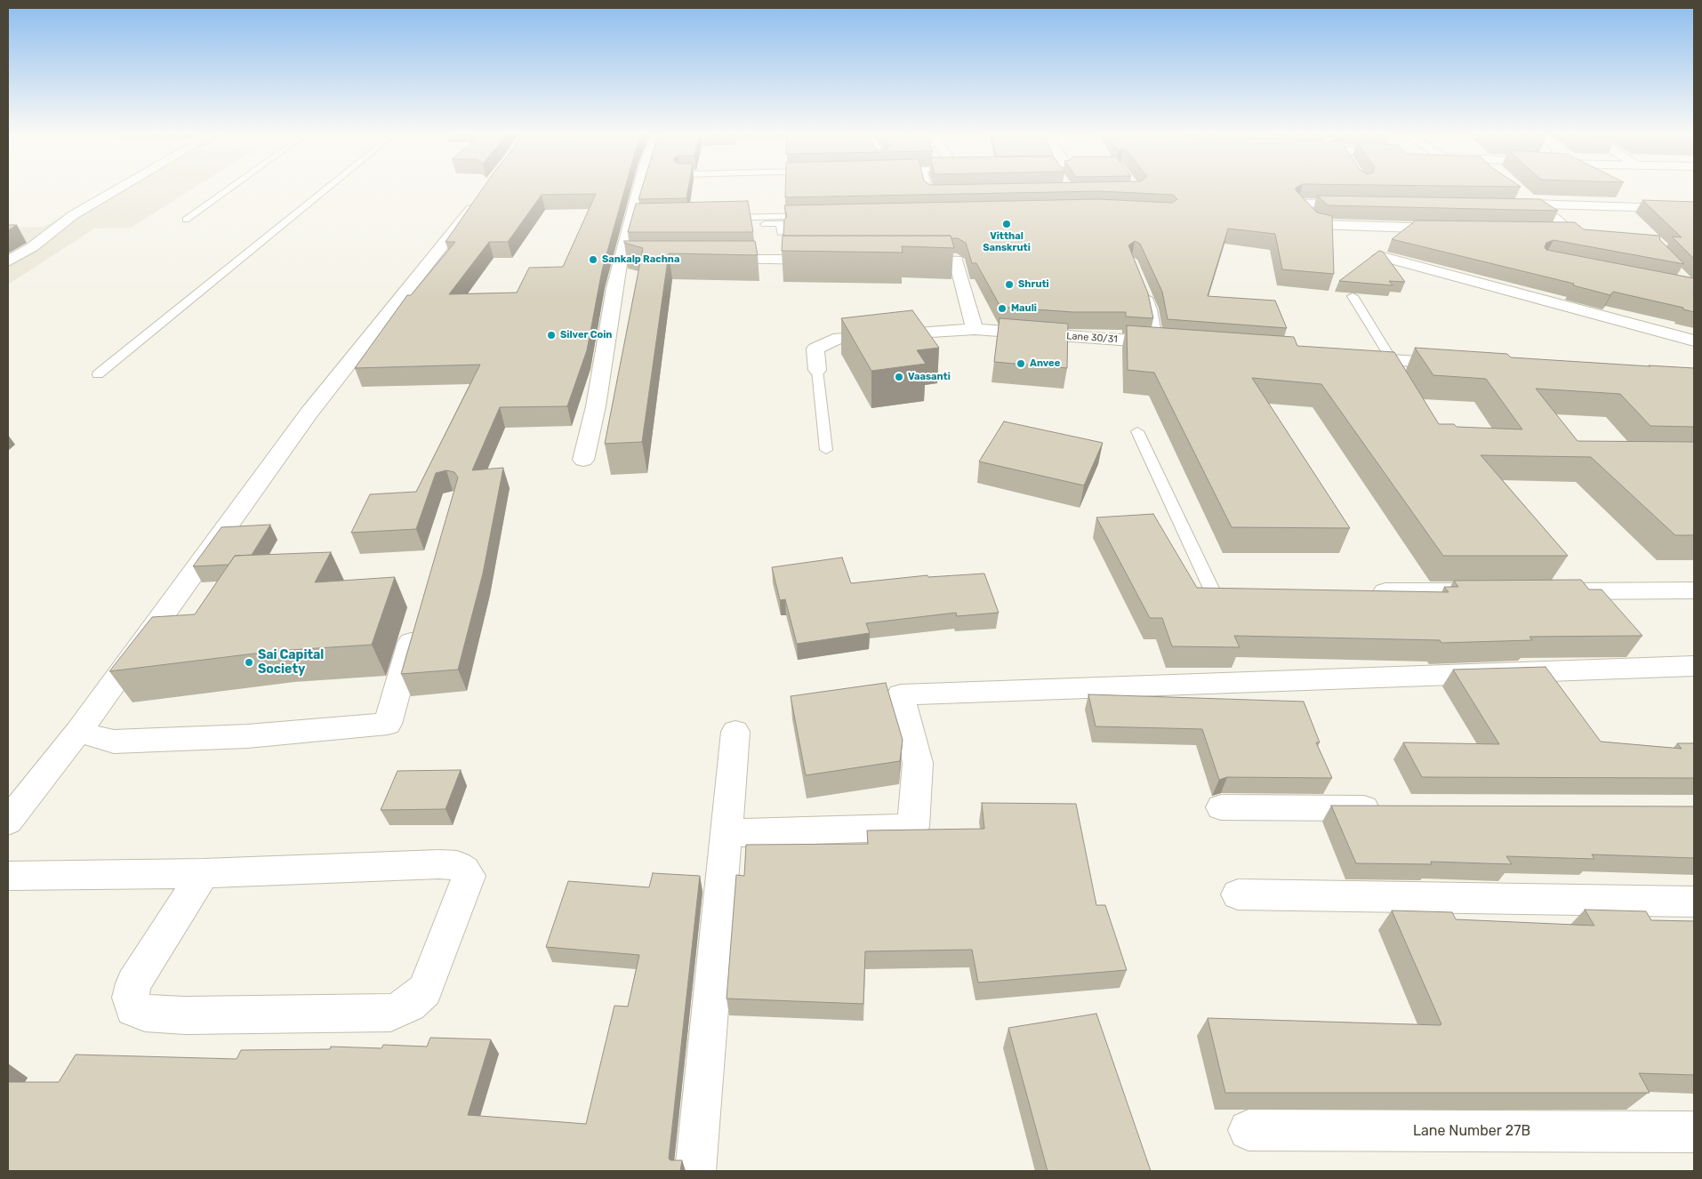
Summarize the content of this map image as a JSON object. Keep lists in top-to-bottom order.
{
  "streets": {
    "street": ["Lane 30/31", "Lane Number 27B"]
  },
  "places": [
    "Vitthal Sanskruti",
    "Sankalp Rachna",
    "Shruti",
    "Mauli",
    "Silver Coin",
    "Anvee",
    "Vaasanti",
    "Sai Capital Society"
  ]
}
